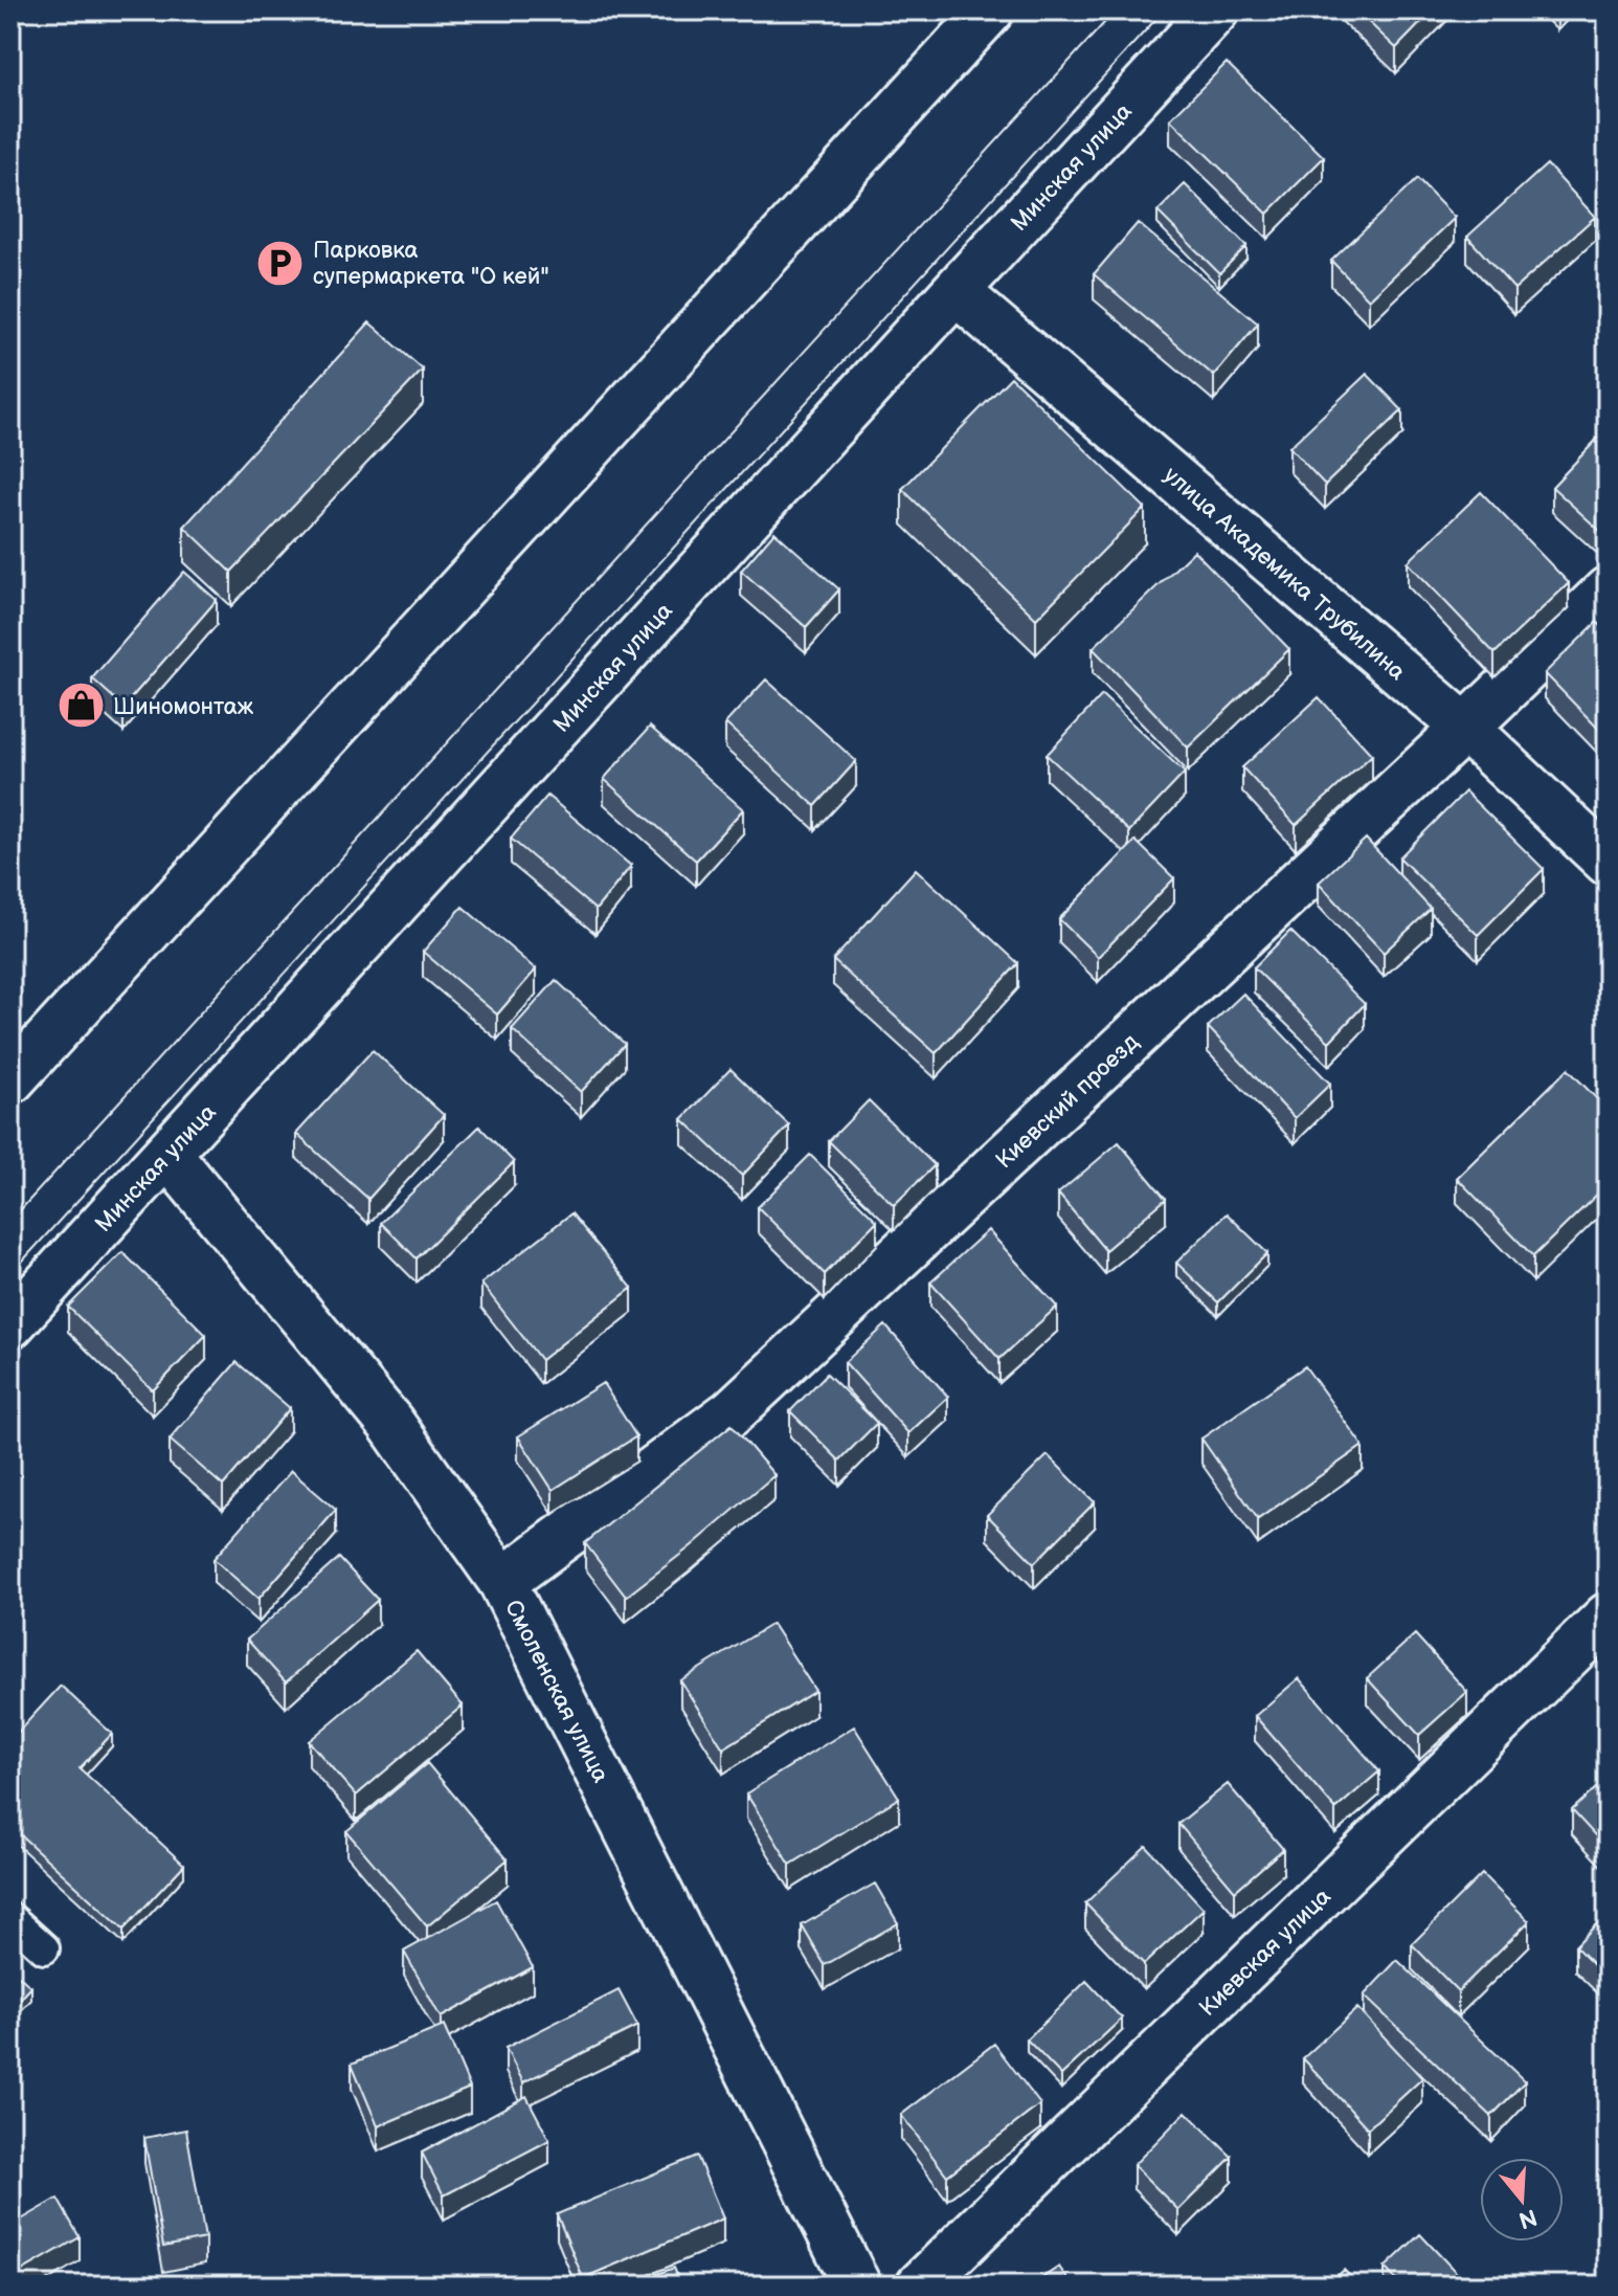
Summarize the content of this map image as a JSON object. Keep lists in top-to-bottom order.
{
  "streets": {
    "street": [
      "Минская улица",
      "улица Академика Трубилина",
      "Киевский проезд",
      "Смоленская улица",
      "Киевская улица"
    ]
  },
  "crossings": [
    ["Минская улица", "улица Академика Трубилина"],
    ["Минская улица", "Смоленская улица"],
    ["улица Академика Трубилина", "Киевский проезд"],
    ["Киевский проезд", "Смоленская улица"]
  ],
  "places": {
    "parking": ["Парковка супермаркета \"О кей\""],
    "shop": ["Шиномонтаж"]
  },
  "north": "bottom"
}
